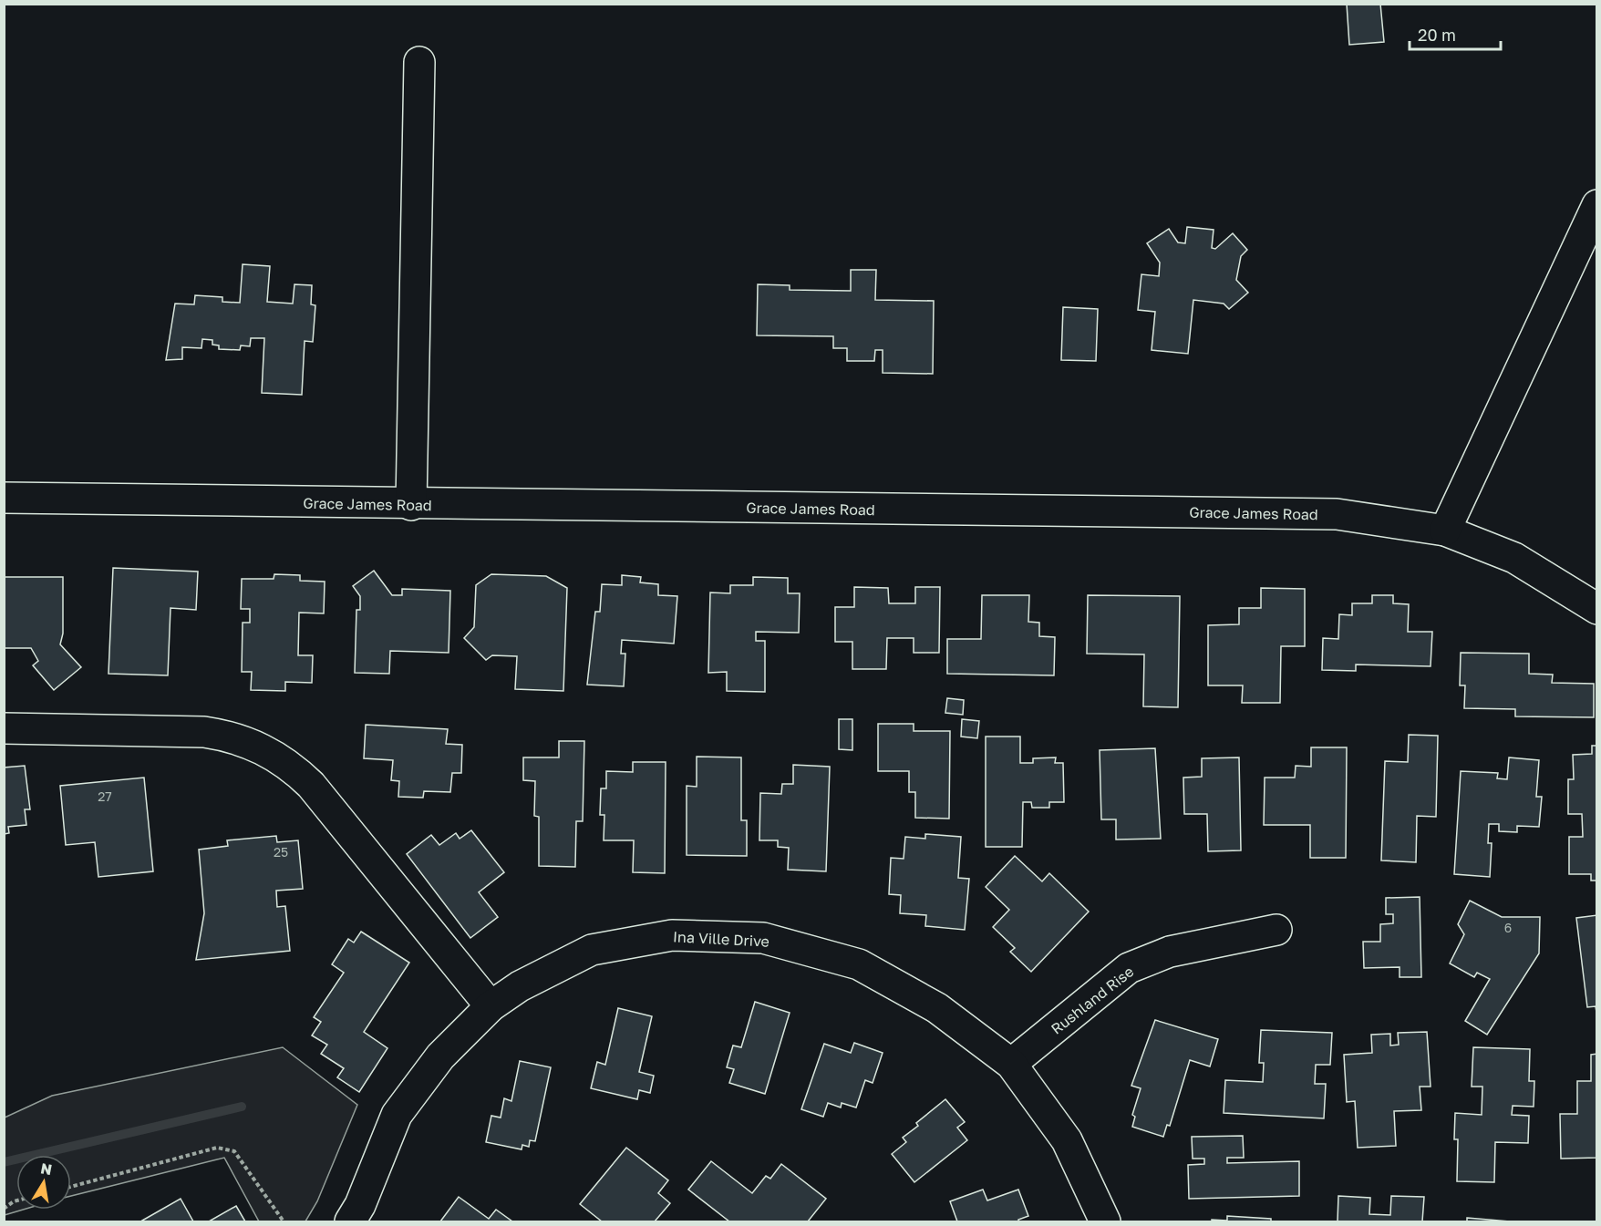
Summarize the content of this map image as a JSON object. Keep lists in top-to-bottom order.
{
  "streets": {
    "street": ["Grace James Road", "Ina Ville Drive", "Rushland Rise"]
  },
  "crossings": [
    ["Ina Ville Drive", "Rushland Rise"]
  ],
  "house_numbers": ["27", "25", "6"],
  "scale_bar": "20 m",
  "north": "top"
}
